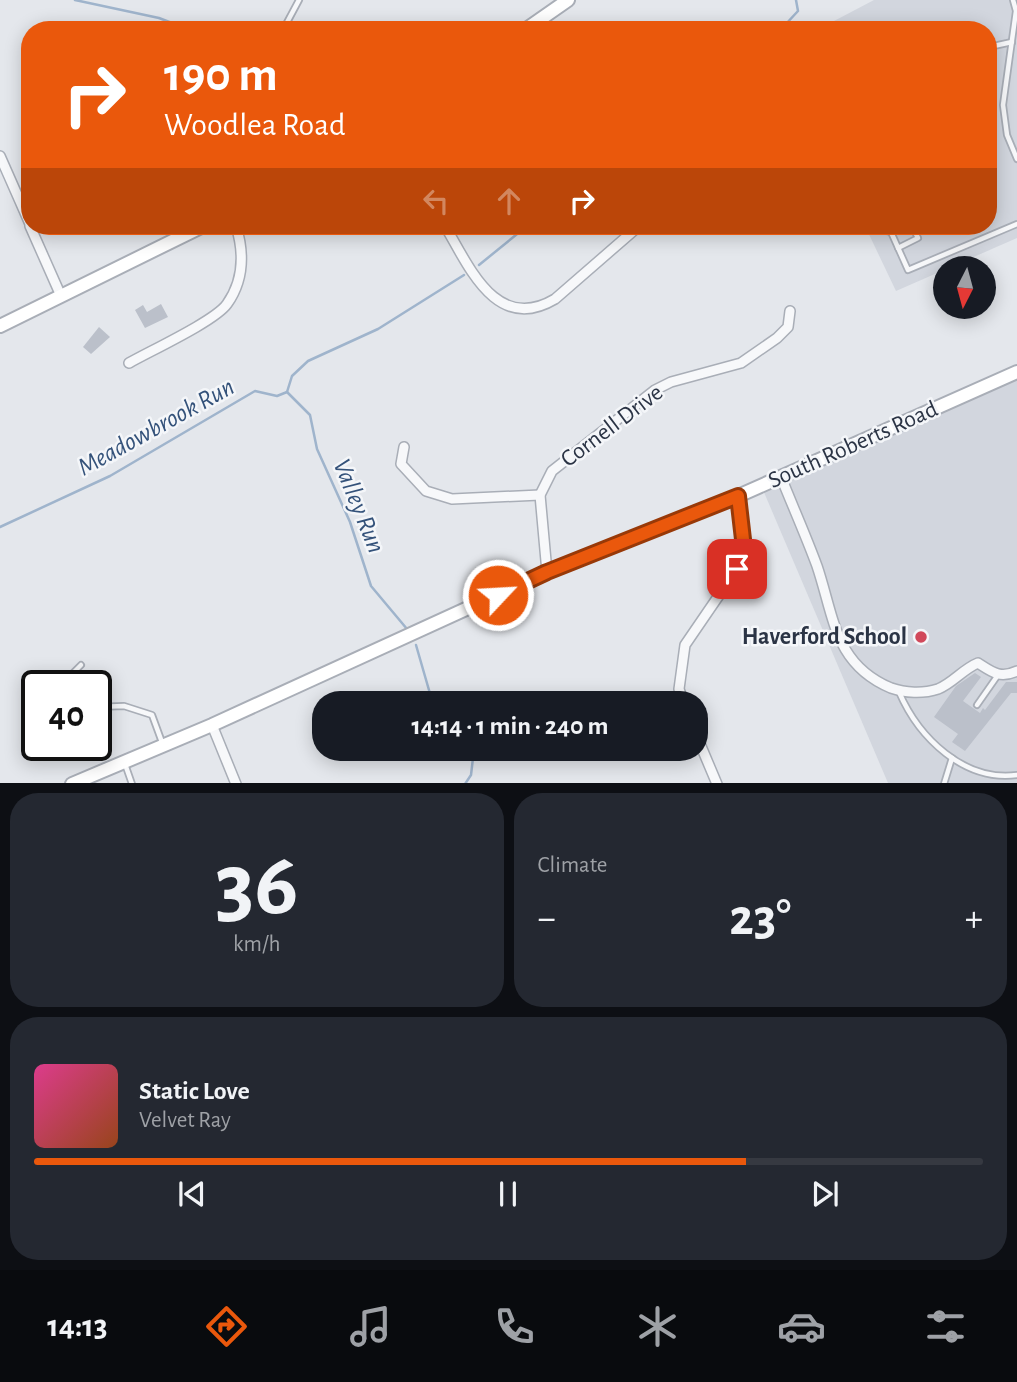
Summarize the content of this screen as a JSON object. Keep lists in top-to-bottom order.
{
  "streets": {
    "street": ["Cornell Drive", "South Roberts Road"]
  },
  "water": ["Meadowbrook Run", "Valley Run"],
  "places": ["Haverford School"],
  "north": "bottom",
  "page": {
    "turn": ["190 m", "Woodlea Road"],
    "limit": "40",
    "trip": "14:14 · 1 min · 240 m",
    "tile": [
      ["36", "km/h"],
      "Climate"
    ],
    "heat": ["−", "23°", "+"],
    "song": ["Static Love", "Velvet Ray"],
    "tabs": "14:13"
  }
}
